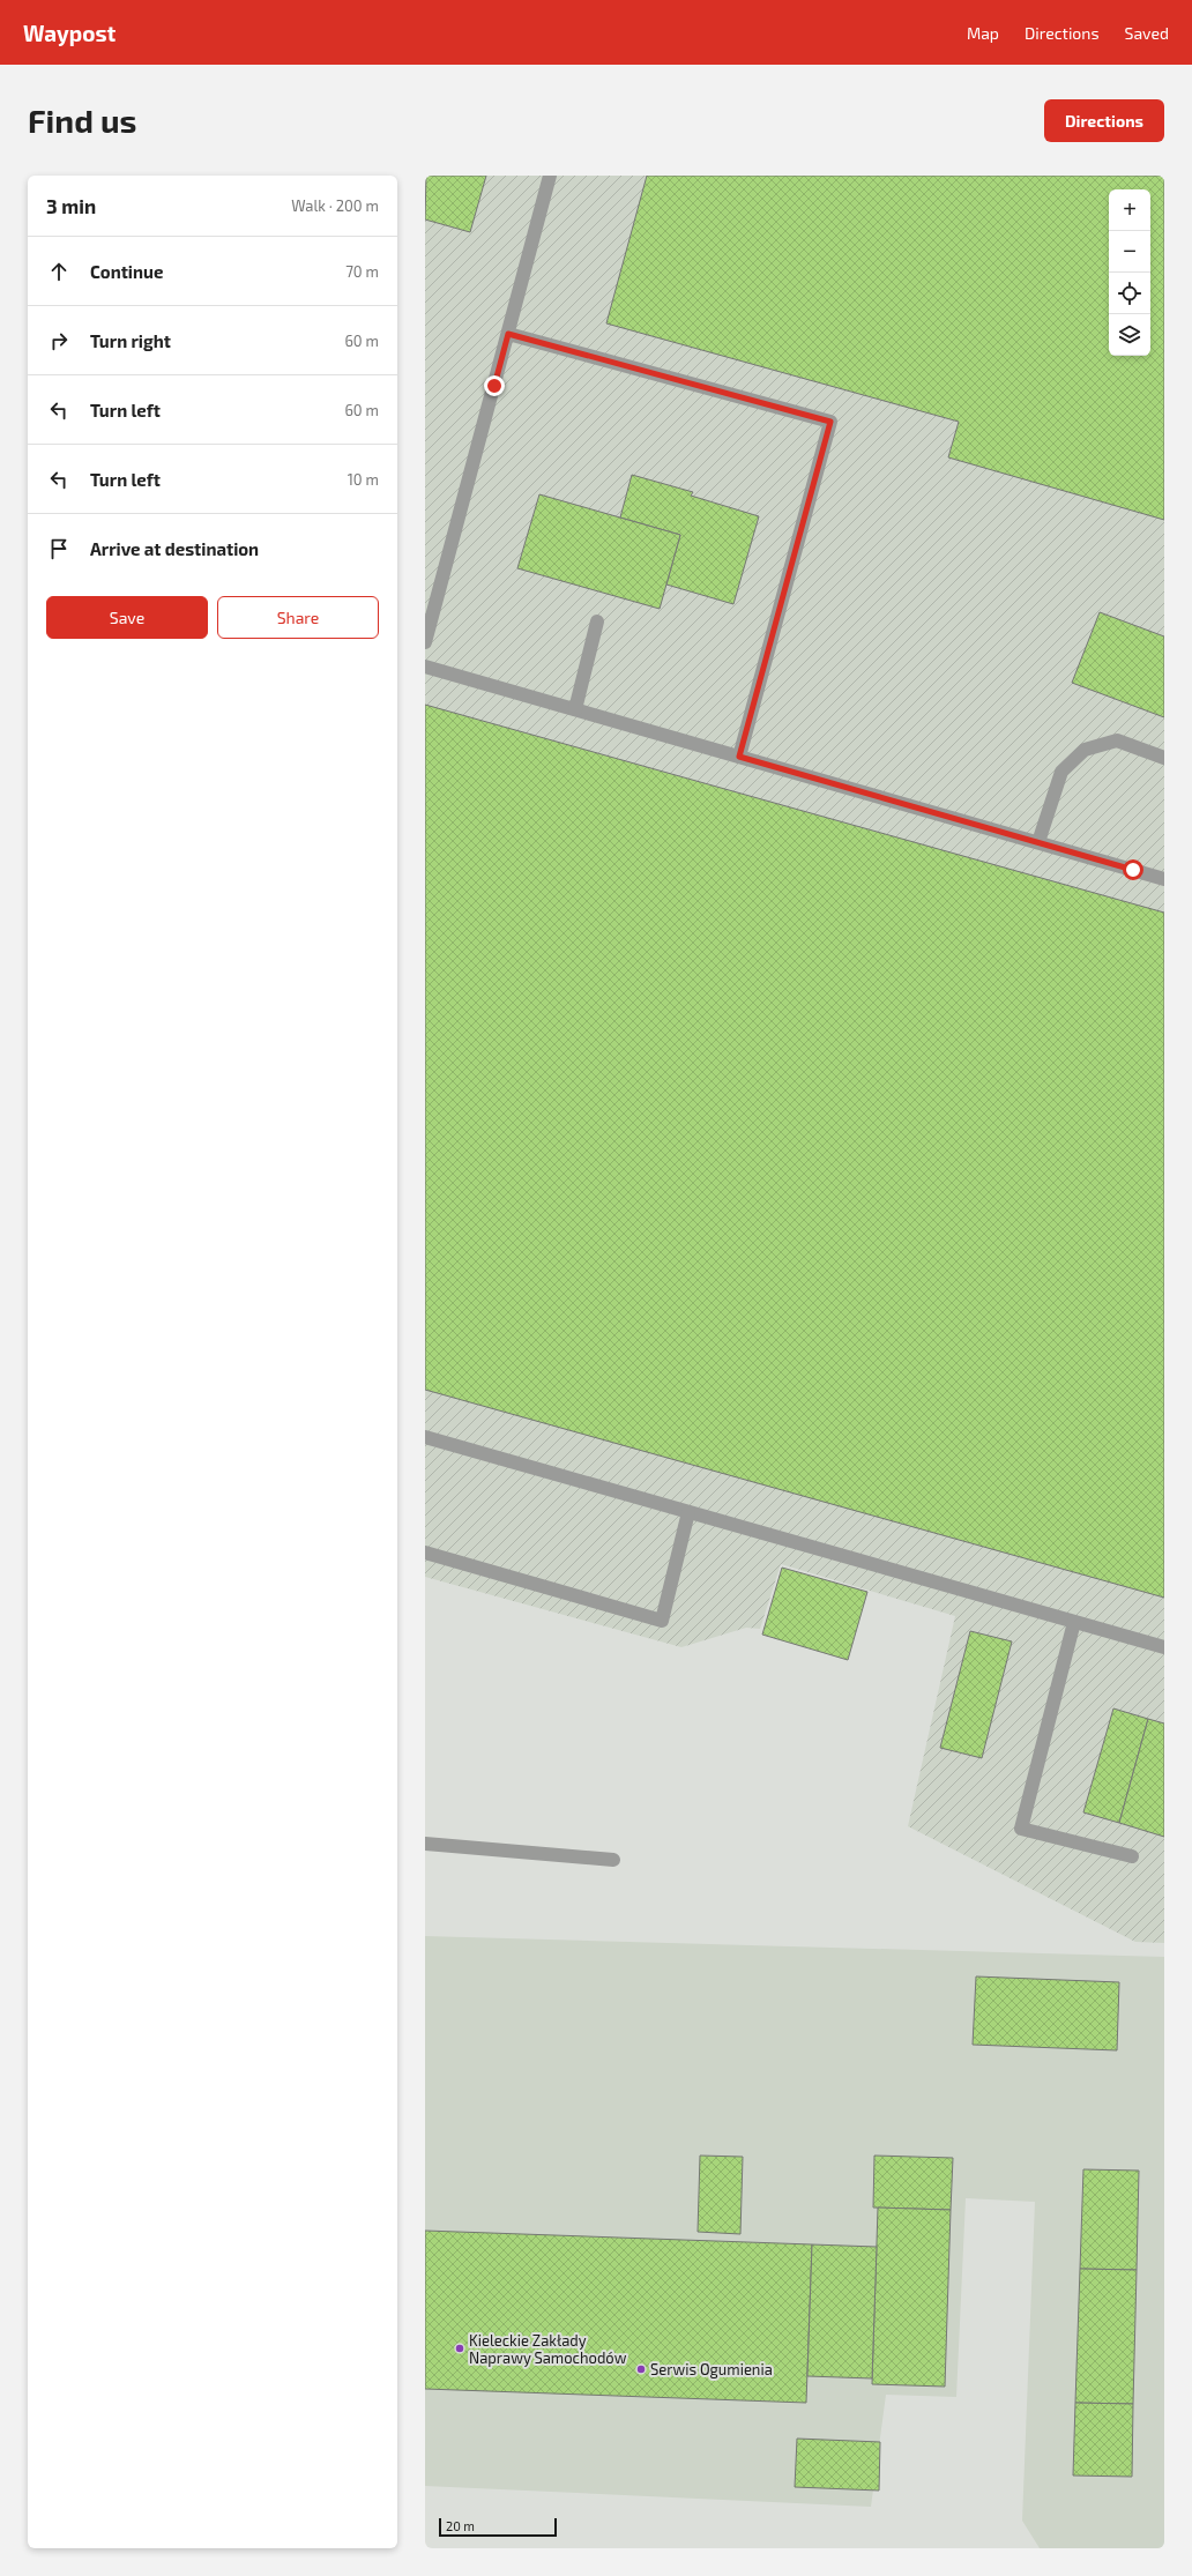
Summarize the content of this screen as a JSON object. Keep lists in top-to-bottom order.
{
  "places": ["Kieleckie Zakłady Naprawy Samochodów", "Serwis Ogumienia"],
  "scale_bar": "20 m",
  "page": {
    "header": "Waypost",
    "nav": ["Map", "Directions", "Saved"],
    "buttons": [
      "Directions",
      ["Save", "Share"]
    ],
    "title": "Find us",
    "heading": ["3 min", "Walk · 200 m"],
    "map_buttons": ["+", "−"],
    "list": [
      ["Continue", "70 m"],
      ["Turn right", "60 m"],
      ["Turn left", "60 m"],
      ["Turn left", "10 m"],
      "Arrive at destination"
    ],
    "scale": "20 m"
  }
}
